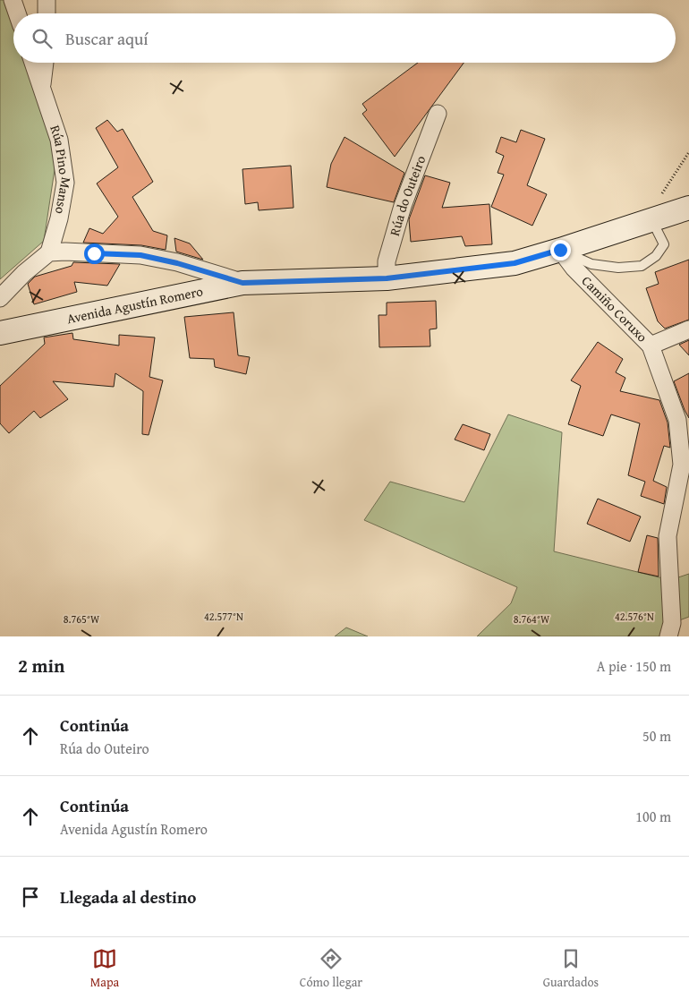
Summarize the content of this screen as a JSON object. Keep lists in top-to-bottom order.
{
  "streets": {
    "street": [
      "Rúa Pino Manso",
      "Rúa do Outeiro",
      "Avenida Agustín Romero",
      "Camiño Coruxo"
    ]
  },
  "crossings": [
    ["Rúa do Outeiro", "Avenida Agustín Romero"],
    ["Avenida Agustín Romero", "Camiño Coruxo"]
  ],
  "page": {
    "search": "Buscar aquí",
    "heading": ["2 min", "A pie · 150 m"],
    "list": [
      ["Continúa", "Rúa do Outeiro", "50 m"],
      ["Continúa", "Avenida Agustín Romero", "100 m"],
      "Llegada al destino"
    ],
    "nav": ["Mapa", "Cómo llegar", "Guardados"]
  },
  "coordinates": [
    "42.577°N",
    "42.576°N",
    "8.765°W",
    "8.764°W"
  ]
}
